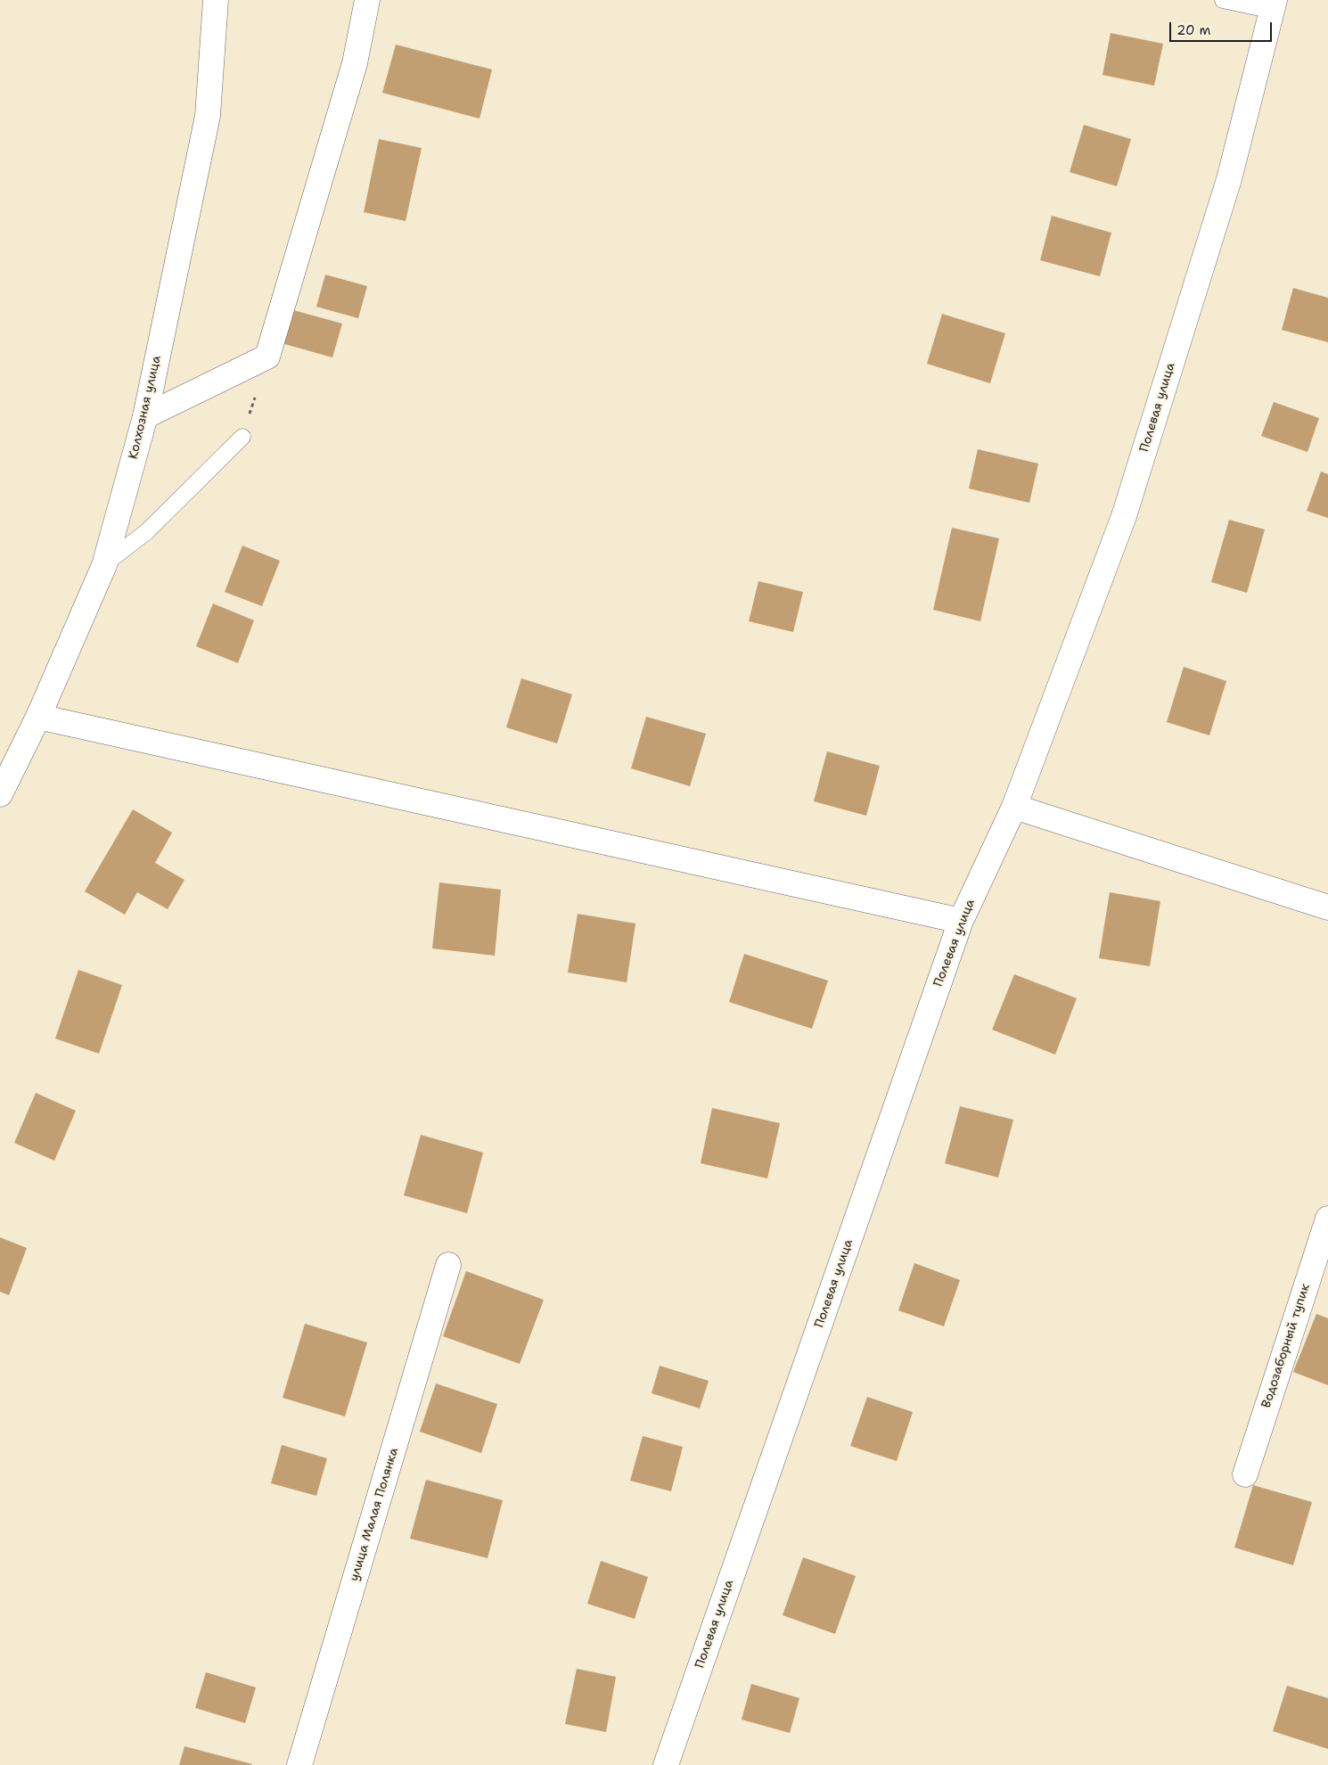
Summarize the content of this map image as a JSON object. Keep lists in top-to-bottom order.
{
  "streets": {
    "street": [
      "Колхозная улица",
      "Полевая улица",
      "Водозаборный тупик",
      "улица Малая Полянка"
    ]
  },
  "scale_bar": "20 m"
}
